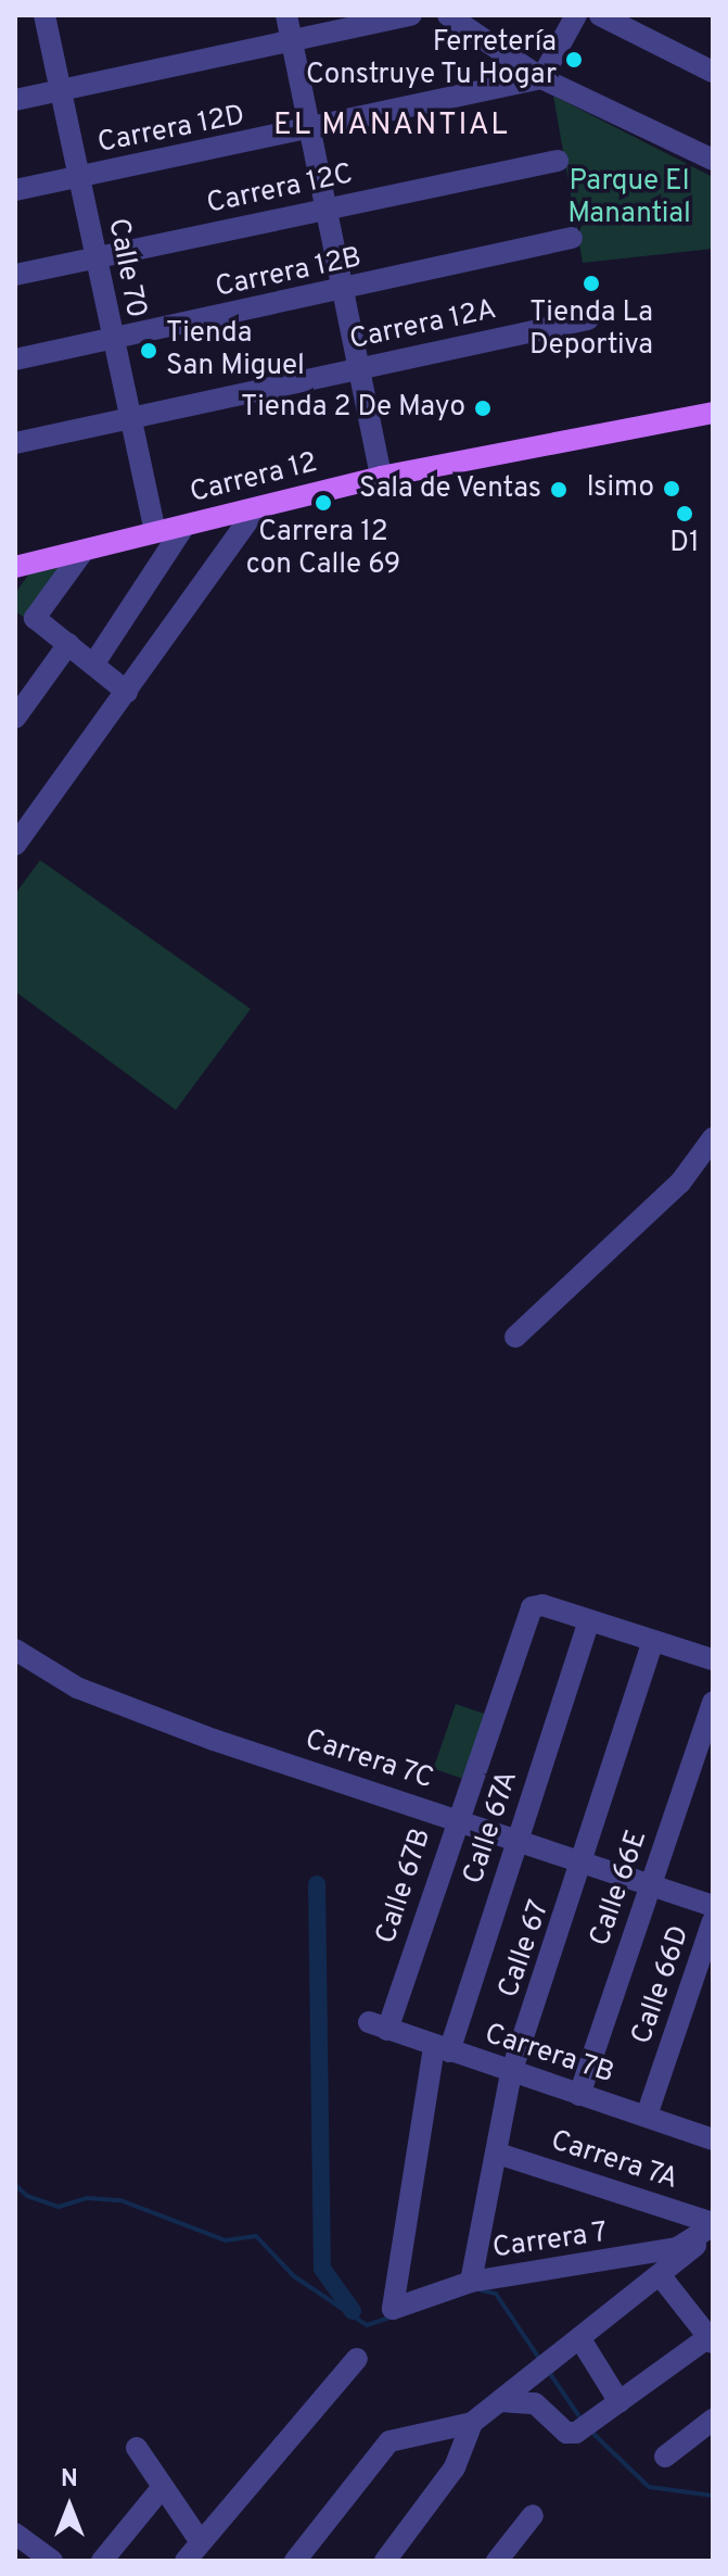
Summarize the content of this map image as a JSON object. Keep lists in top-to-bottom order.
{
  "streets": {
    "main road": ["Carrera 12"],
    "street": [
      "Carrera 12D",
      "Carrera 12C",
      "Calle 70",
      "Carrera 12B",
      "Carrera 12A",
      "Carrera 7C",
      "Calle 67A",
      "Calle 67B",
      "Calle 66E",
      "Calle 67",
      "Calle 66D",
      "Carrera 7B",
      "Carrera 7A",
      "Carrera 7"
    ]
  },
  "crossings": [
    ["Carrera 12D", "Calle 70"],
    ["Carrera 12C", "Calle 70"],
    ["Calle 70", "Carrera 12B"],
    ["Calle 70", "Carrera 12A"],
    ["Calle 70", "Carrera 12"],
    ["Carrera 7C", "Calle 67A"],
    ["Carrera 7C", "Calle 67B"],
    ["Carrera 7C", "Calle 66E"],
    ["Carrera 7C", "Calle 67"],
    ["Calle 67A", "Calle 67B"],
    ["Calle 67A", "Carrera 7B"],
    ["Calle 67A", "Carrera 7"],
    ["Calle 67B", "Carrera 7B"],
    ["Calle 66E", "Carrera 7B"],
    ["Calle 67", "Carrera 7B"],
    ["Calle 67", "Carrera 7A"],
    ["Calle 67", "Carrera 7"],
    ["Calle 66D", "Carrera 7B"],
    ["Carrera 7A", "Carrera 7"]
  ],
  "districts": ["EL MANANTIAL"],
  "parks": ["Parque El Manantial"],
  "places": [
    "Ferretería Construye Tu Hogar",
    "Tienda La Deportiva",
    "Tienda San Miguel",
    "Tienda 2 De Mayo",
    "Isimo",
    "Sala de Ventas",
    "Carrera 12 con Calle 69",
    "D1"
  ],
  "north": "top"
}
